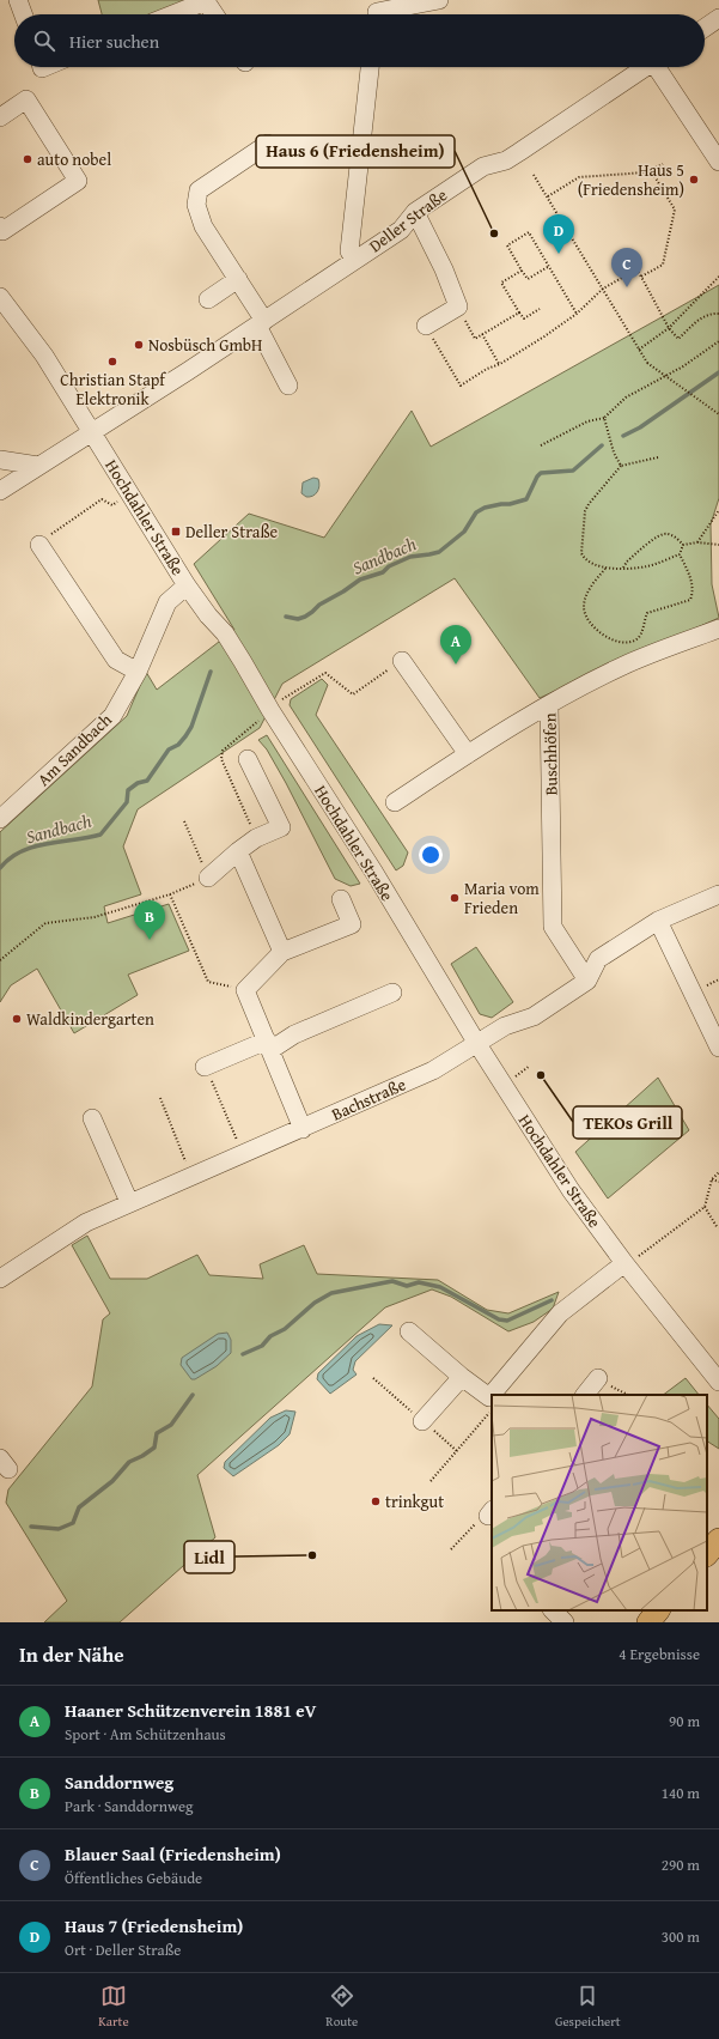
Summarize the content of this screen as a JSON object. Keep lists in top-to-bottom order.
{
  "streets": {
    "street": [
      "Deller Straße",
      "Hochdahler Straße",
      "Am Sandbach",
      "Buschhöfen",
      "Bachstraße"
    ]
  },
  "crossings": [
    ["Deller Straße", "Hochdahler Straße"],
    ["Hochdahler Straße", "Am Sandbach"],
    ["Hochdahler Straße", "Bachstraße"],
    ["Buschhöfen", "Bachstraße"]
  ],
  "water": ["Sandbach"],
  "places": {
    "other": [
      "auto nobel",
      "Haus 5 (Friedensheim)",
      "Haus 6 (Friedensheim)",
      "Nosbüsch GmbH",
      "Christian Stapf Elektronik",
      "Maria vom Frieden",
      "Waldkindergarten",
      "TEKOs Grill",
      "trinkgut",
      "Lidl"
    ],
    "transit": ["Deller Straße"]
  },
  "page": {
    "search": "Hier suchen",
    "pins": [
      "D",
      "C",
      "A",
      "B"
    ],
    "heading": ["In der Nähe", "4 Ergebnisse"],
    "list": [
      {
        "mark": "A",
        "name": "Haaner Schützenverein 1881 eV",
        "note": "Sport · Am Schützenhaus",
        "value": "90 m"
      },
      {
        "mark": "B",
        "name": "Sanddornweg",
        "note": "Park · Sanddornweg",
        "value": "140 m"
      },
      {
        "mark": "C",
        "name": "Blauer Saal (Friedensheim)",
        "note": "Öffentliches Gebäude",
        "value": "290 m"
      },
      {
        "mark": "D",
        "name": "Haus 7 (Friedensheim)",
        "note": "Ort · Deller Straße",
        "value": "300 m"
      }
    ],
    "nav": ["Karte", "Route", "Gespeichert"]
  }
}
